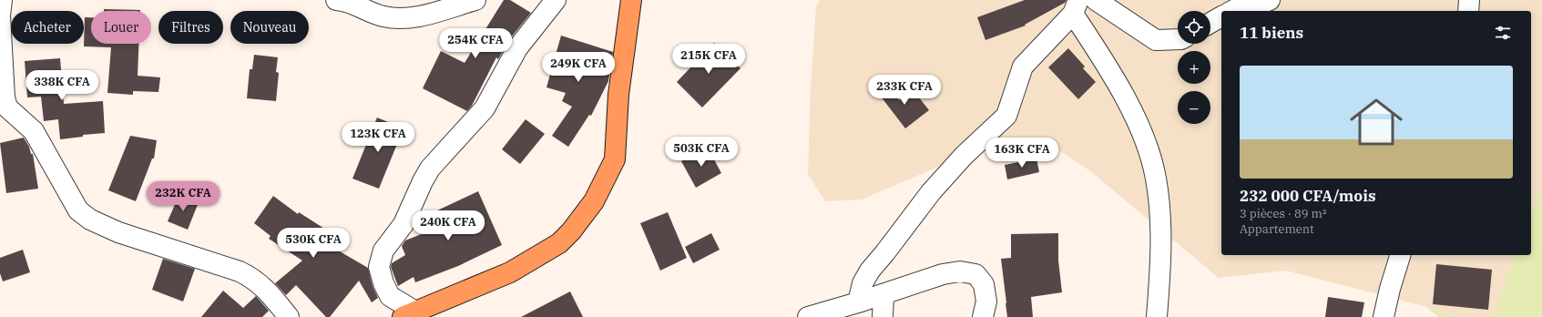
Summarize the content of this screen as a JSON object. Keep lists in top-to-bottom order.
{
  "page": {
    "map_buttons": ["+", "−"],
    "chip": [
      "Acheter",
      "Louer",
      "Filtres",
      "Nouveau"
    ],
    "heading": "11 biens",
    "price": [
      "254K CFA",
      "215K CFA",
      "249K CFA",
      "338K CFA",
      "233K CFA",
      "123K CFA",
      "503K CFA",
      "163K CFA",
      "232K CFA",
      "240K CFA",
      "530K CFA"
    ],
    "list": [
      {
        "name": "232 000 CFA/mois",
        "note": "3 pièces · 89 m² · Appartement"
      }
    ]
  }
}
